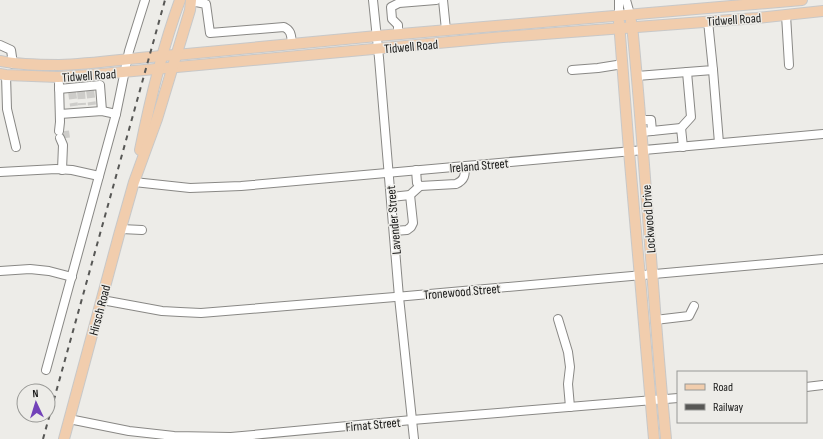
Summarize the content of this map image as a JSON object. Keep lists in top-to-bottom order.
{
  "streets": {
    "main road": ["Tidwell Road", "Lockwood Drive", "Hirsch Road"],
    "street": [
      "Ireland Street",
      "Lavender Street",
      "Tronewood Street",
      "Firnat Street"
    ]
  },
  "crossings": [
    ["Tidwell Road", "Lockwood Drive"],
    ["Tidwell Road", "Lavender Street"],
    ["Tidwell Road", "Hirsch Road"],
    ["Ireland Street", "Lockwood Drive"],
    ["Ireland Street", "Lavender Street"],
    ["Ireland Street", "Hirsch Road"],
    ["Lockwood Drive", "Tronewood Street"],
    ["Lockwood Drive", "Firnat Street"],
    ["Lavender Street", "Tronewood Street"],
    ["Lavender Street", "Firnat Street"],
    ["Tronewood Street", "Hirsch Road"],
    ["Hirsch Road", "Firnat Street"]
  ],
  "legend": ["Road", "Railway"],
  "north": "top"
}
